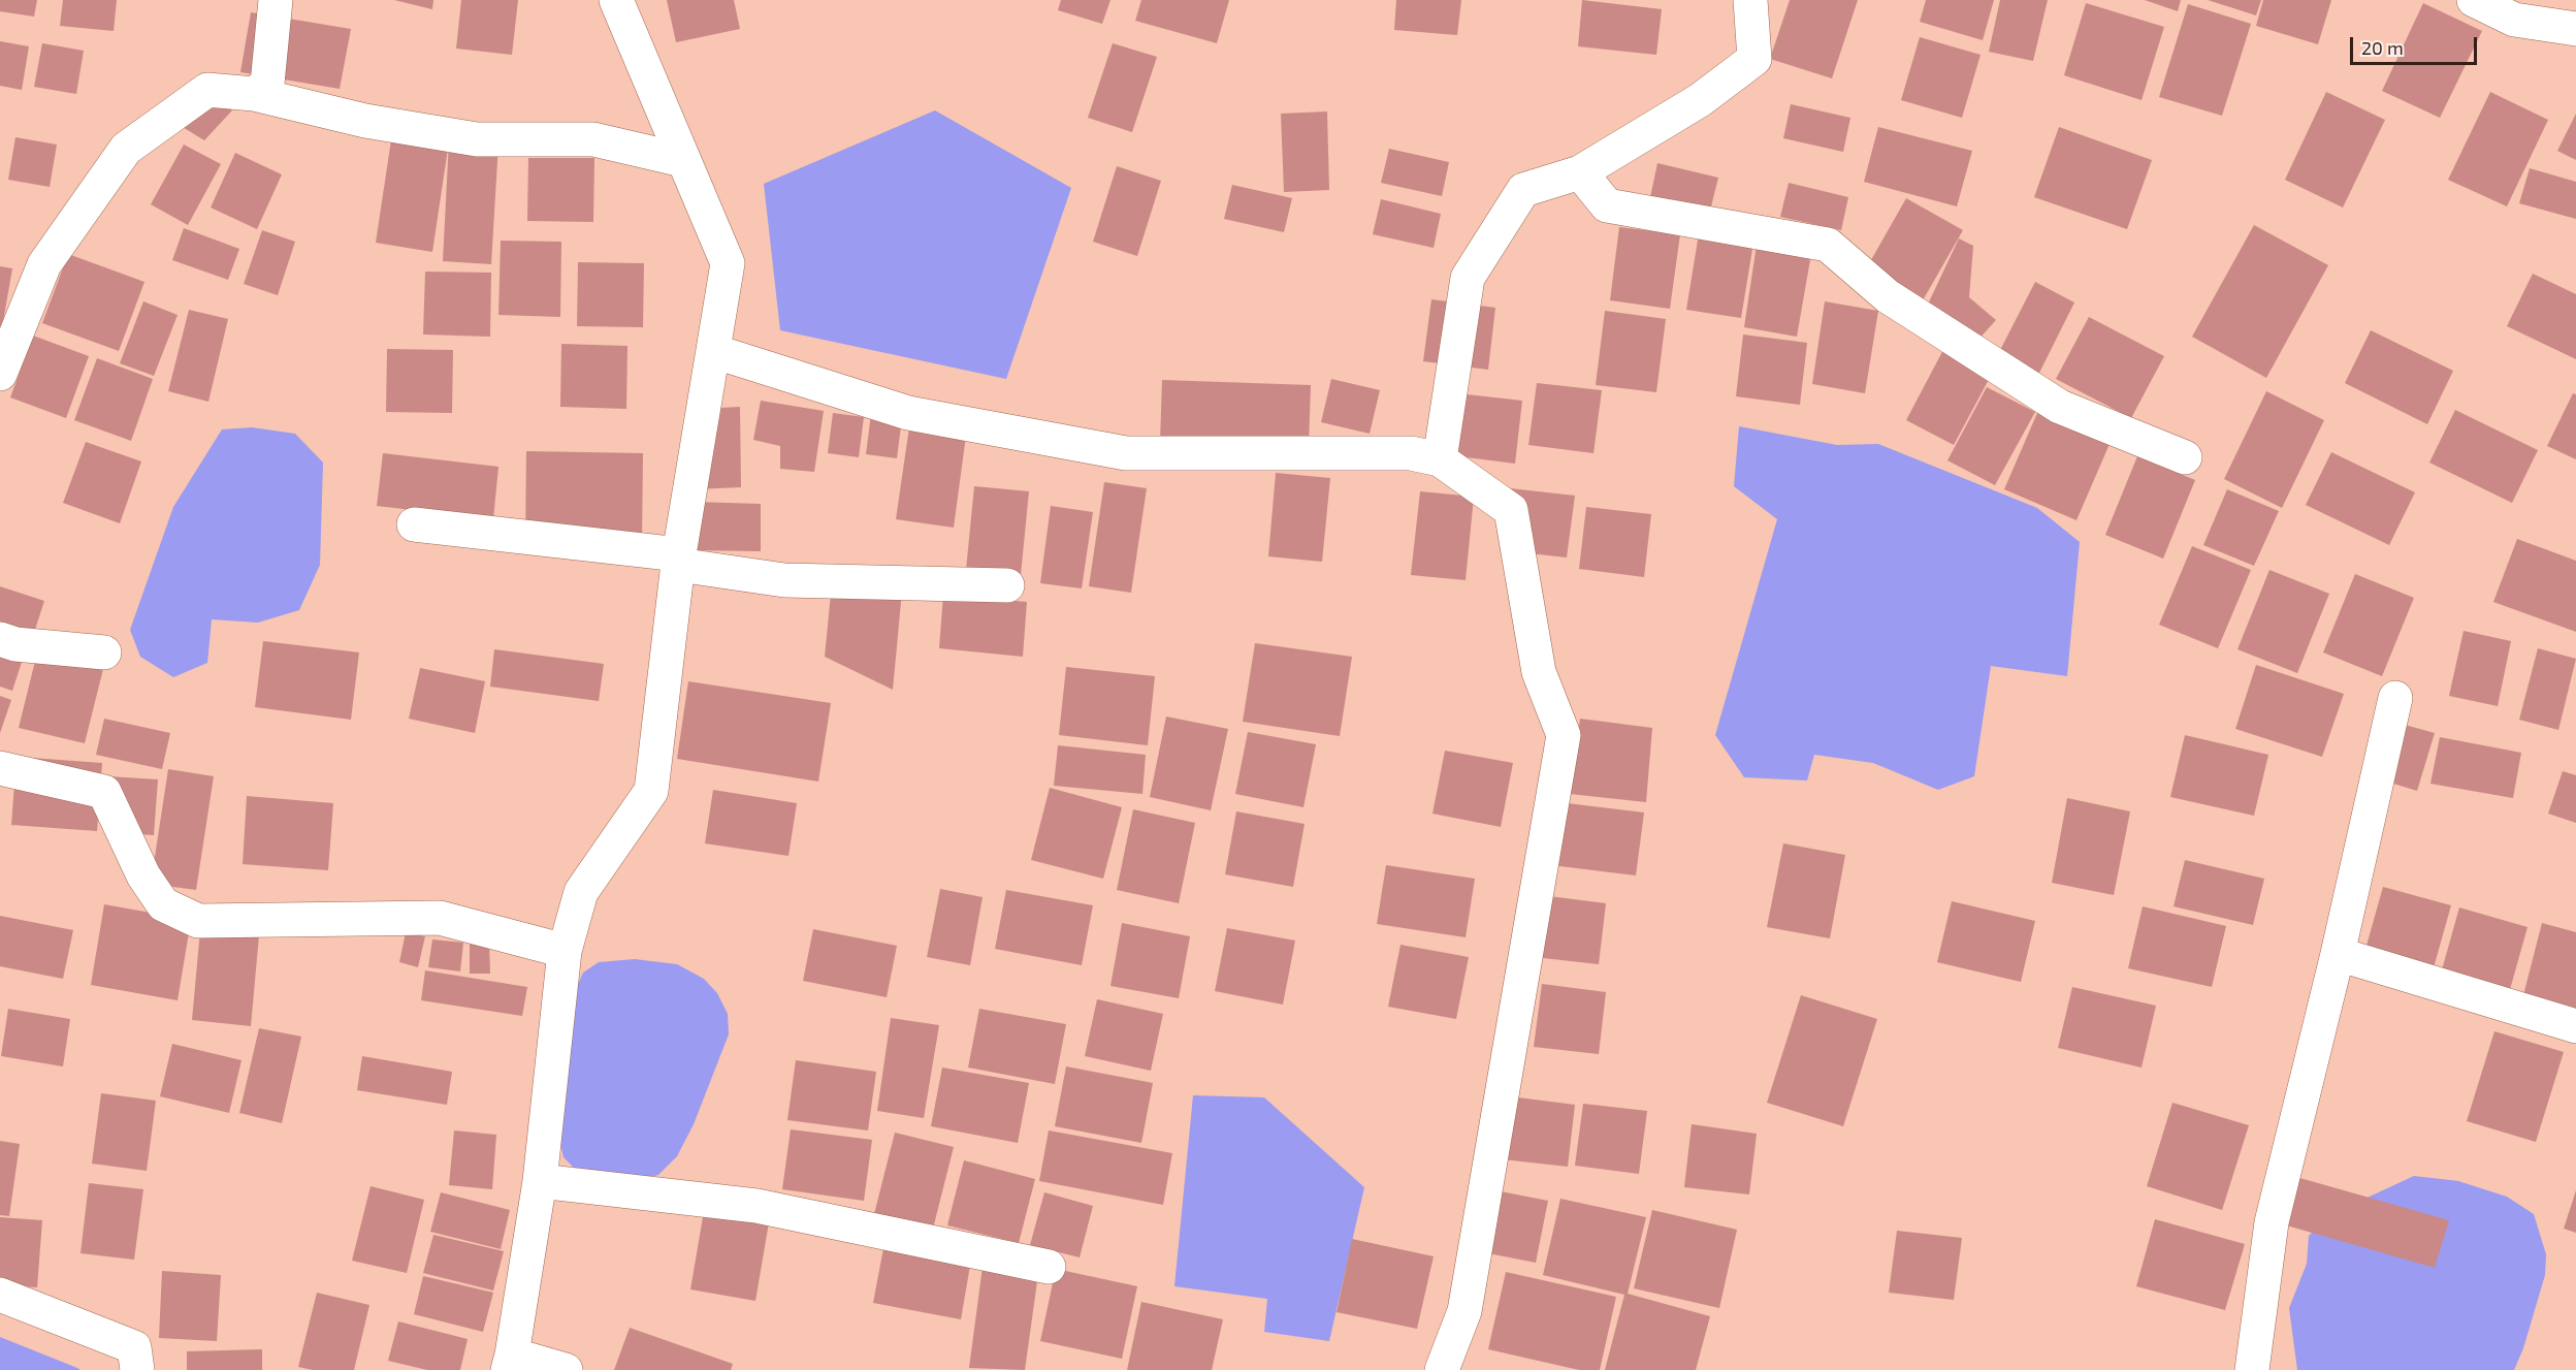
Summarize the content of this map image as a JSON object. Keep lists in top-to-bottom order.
{
  "scale_bar": "20 m"
}
